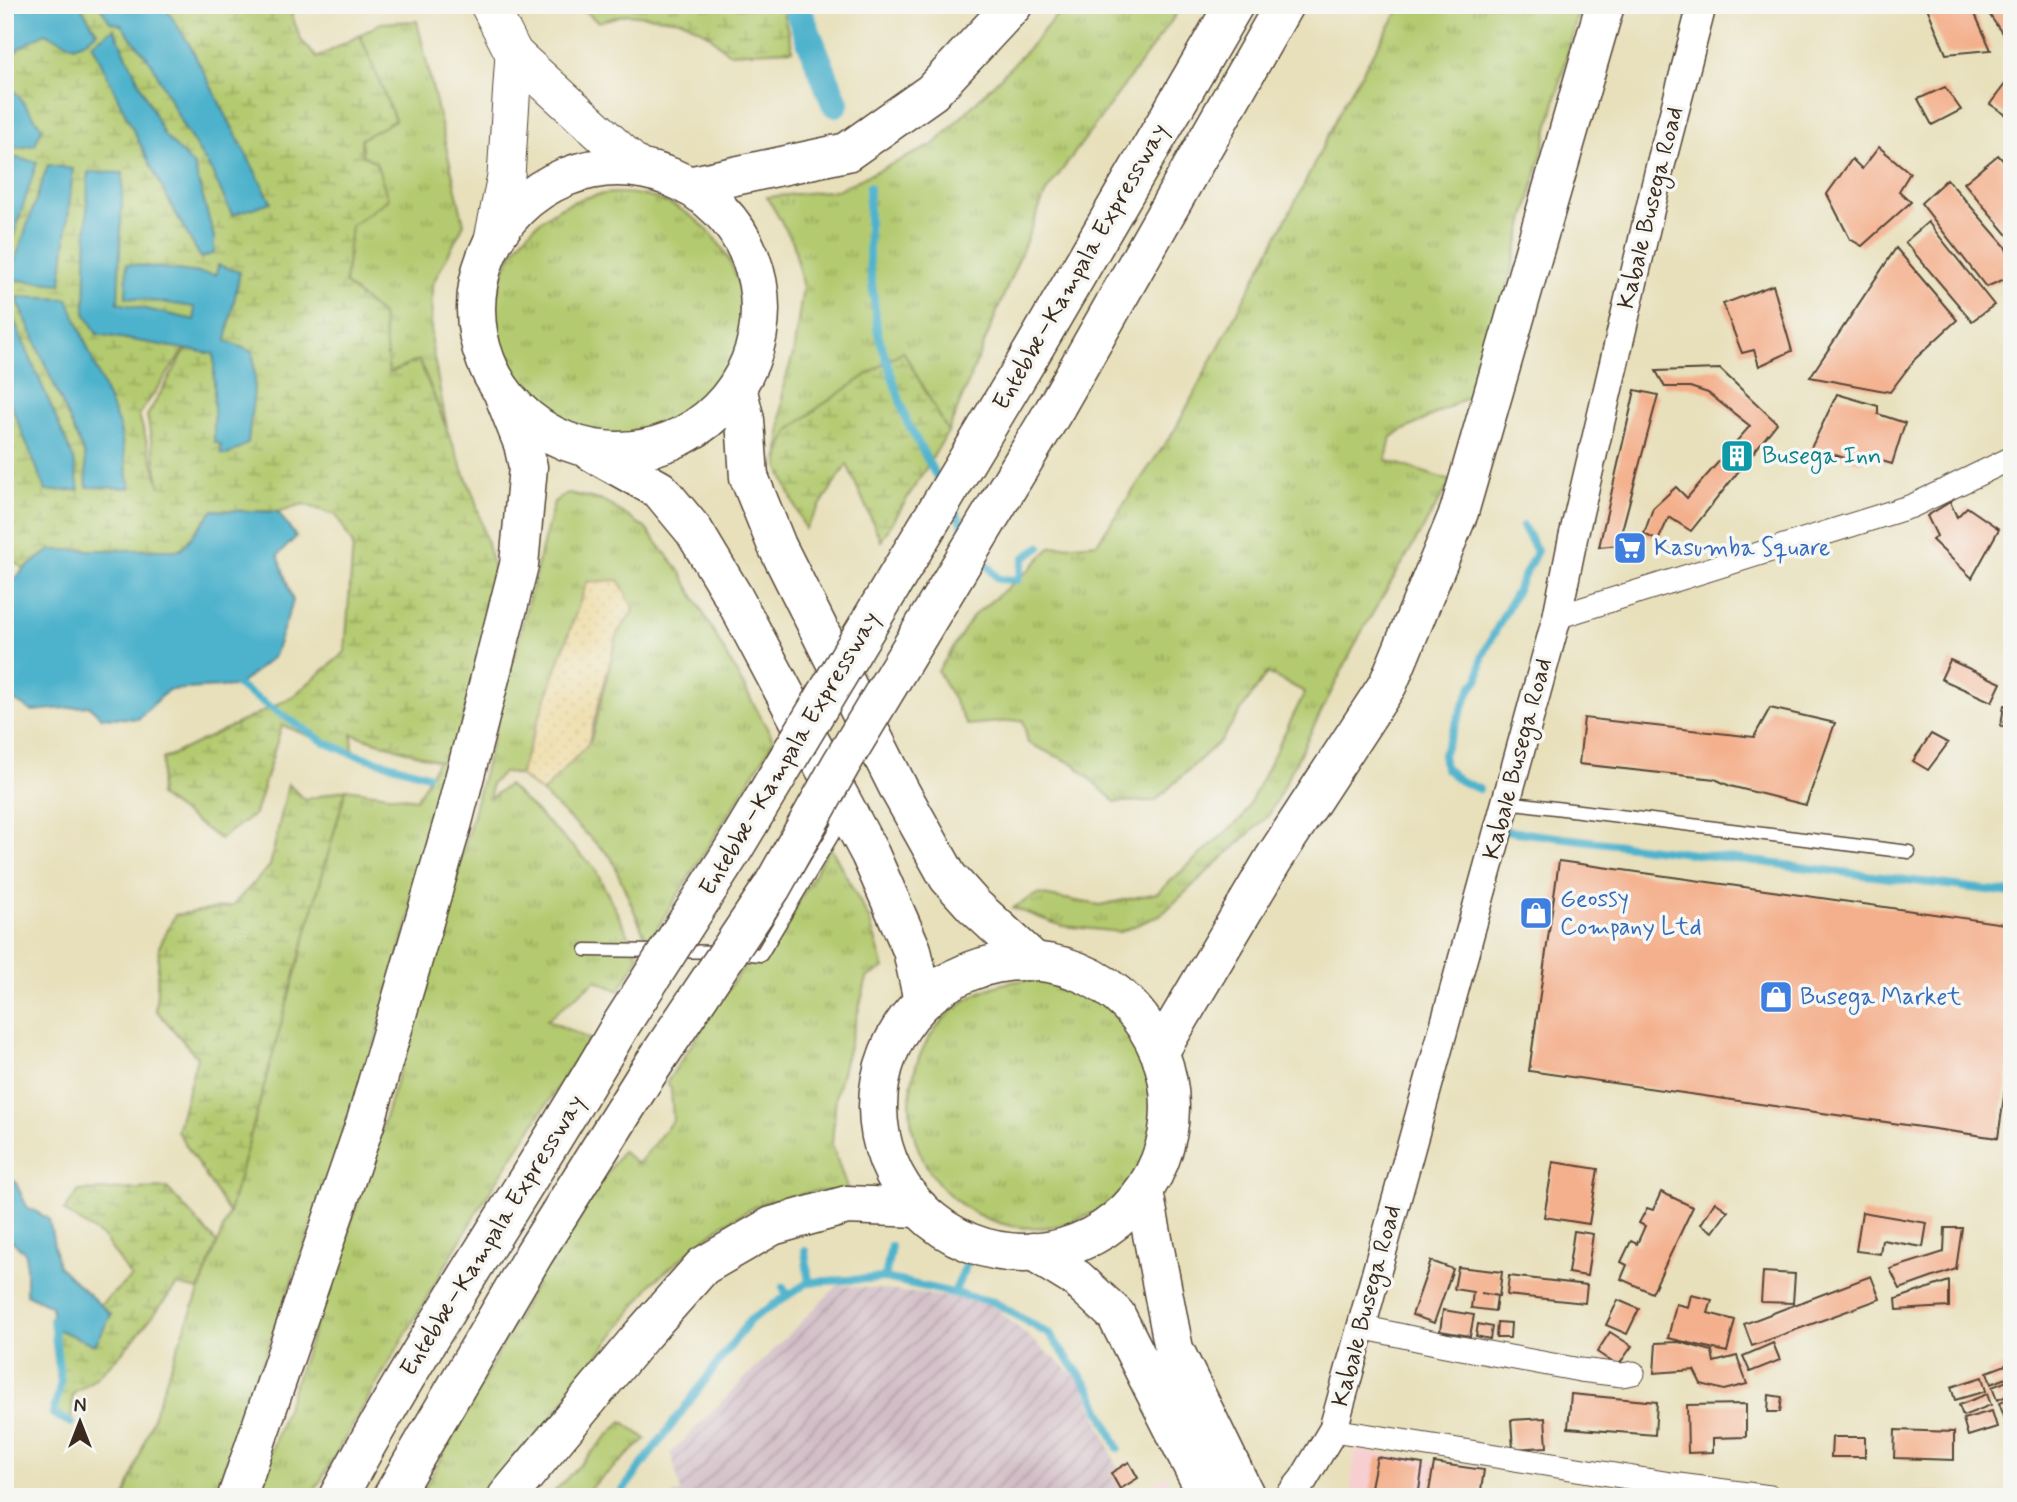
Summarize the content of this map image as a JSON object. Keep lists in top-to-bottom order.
{
  "streets": {
    "highway": ["Entebbe–Kampala Expressway"],
    "street": ["Kabale Busega Road"]
  },
  "places": {
    "building": ["Busega Inn"],
    "supermarket": ["Kasumba Square"],
    "shop": ["Geossy Company Ltd", "Busega Market"]
  },
  "north": "top"
}
